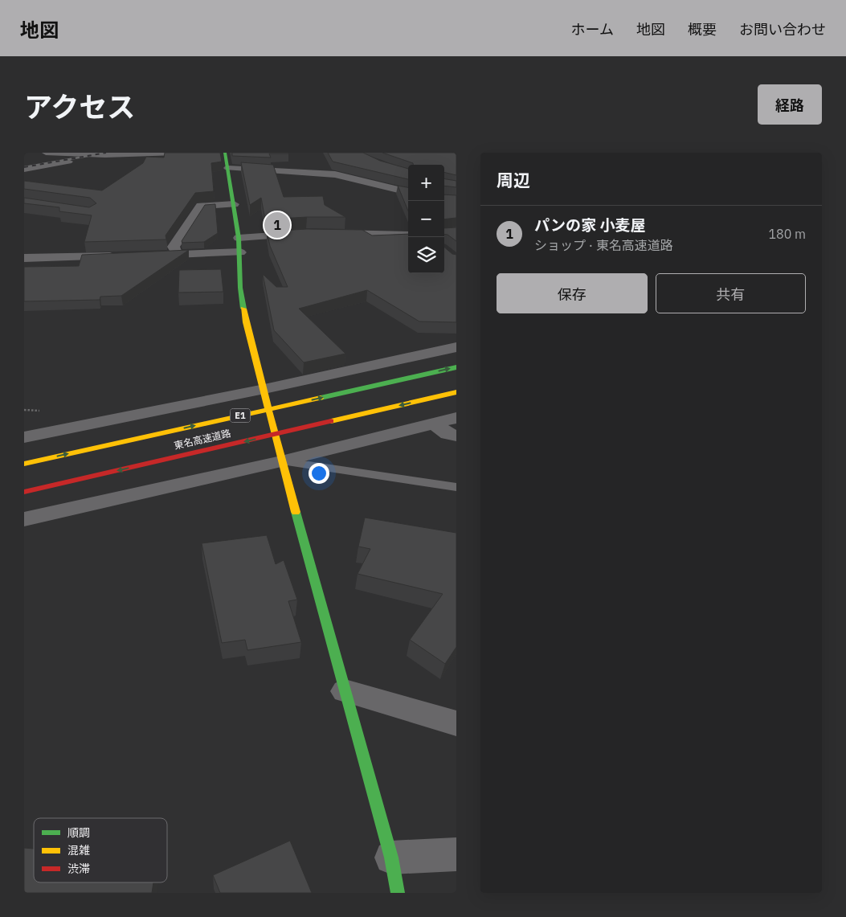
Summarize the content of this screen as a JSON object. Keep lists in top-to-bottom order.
{
  "streets": {
    "main road": ["E1", "東名高速道路"]
  },
  "legend": ["順調", "混雑", "渋滞"],
  "page": {
    "header": "地図",
    "nav": [
      "ホーム",
      "地図",
      "概要",
      "お問い合わせ"
    ],
    "title": "アクセス",
    "buttons": [
      "経路",
      ["保存", "共有"]
    ],
    "heading": "周辺",
    "map_buttons": ["+", "−"],
    "list": [
      {
        "mark": "1",
        "name": "パンの家 小麦屋",
        "note": "ショップ · 東名高速道路",
        "value": "180 m"
      }
    ],
    "pins": "1"
  }
}
